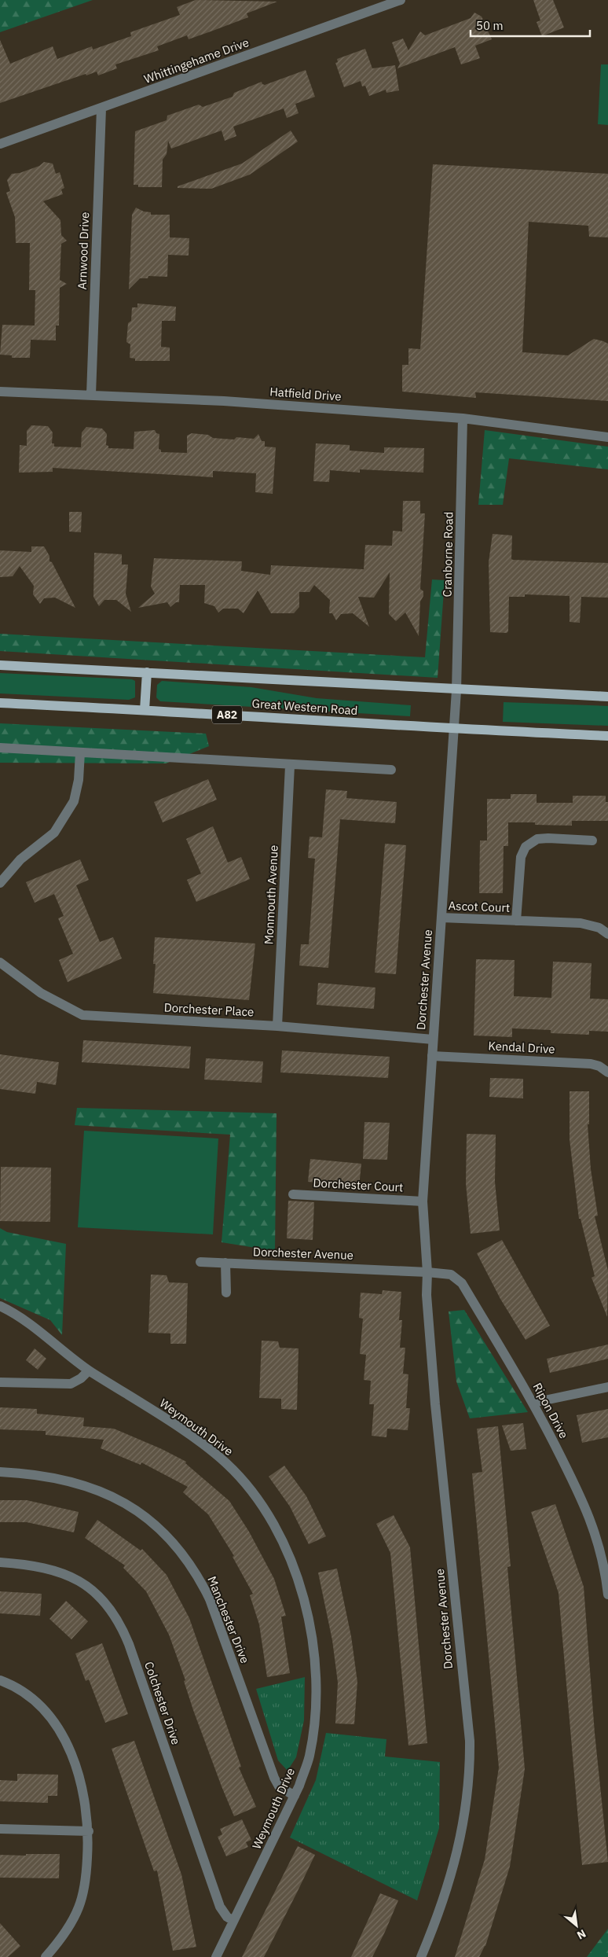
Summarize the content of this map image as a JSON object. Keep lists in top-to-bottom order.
{
  "streets": {
    "main road": ["Great Western Road", "A82"],
    "street": [
      "Whittingehame Drive",
      "Arnwood Drive",
      "Hatfield Drive",
      "Cranborne Road",
      "Monmouth Avenue",
      "Ascot Court",
      "Dorchester Avenue",
      "Dorchester Place",
      "Kendal Drive",
      "Dorchester Court",
      "Ripon Drive",
      "Weymouth Drive",
      "Manchester Drive",
      "Colchester Drive"
    ]
  },
  "crossings": [
    ["Whittingehame Drive", "Arnwood Drive"],
    ["Arnwood Drive", "Hatfield Drive"],
    ["Hatfield Drive", "Cranborne Road"],
    ["Cranborne Road", "Dorchester Avenue"],
    ["Great Western Road", "Dorchester Avenue"],
    ["Monmouth Avenue", "Dorchester Place"],
    ["Ascot Court", "Dorchester Avenue"],
    ["Dorchester Avenue", "Dorchester Place"],
    ["Dorchester Avenue", "Kendal Drive"],
    ["Dorchester Avenue", "Dorchester Court"],
    ["Dorchester Avenue", "Ripon Drive"],
    ["Weymouth Drive", "Manchester Drive"],
    ["Weymouth Drive", "Colchester Drive"]
  ],
  "scale_bar": "50 m",
  "north": "bottom right"
}
